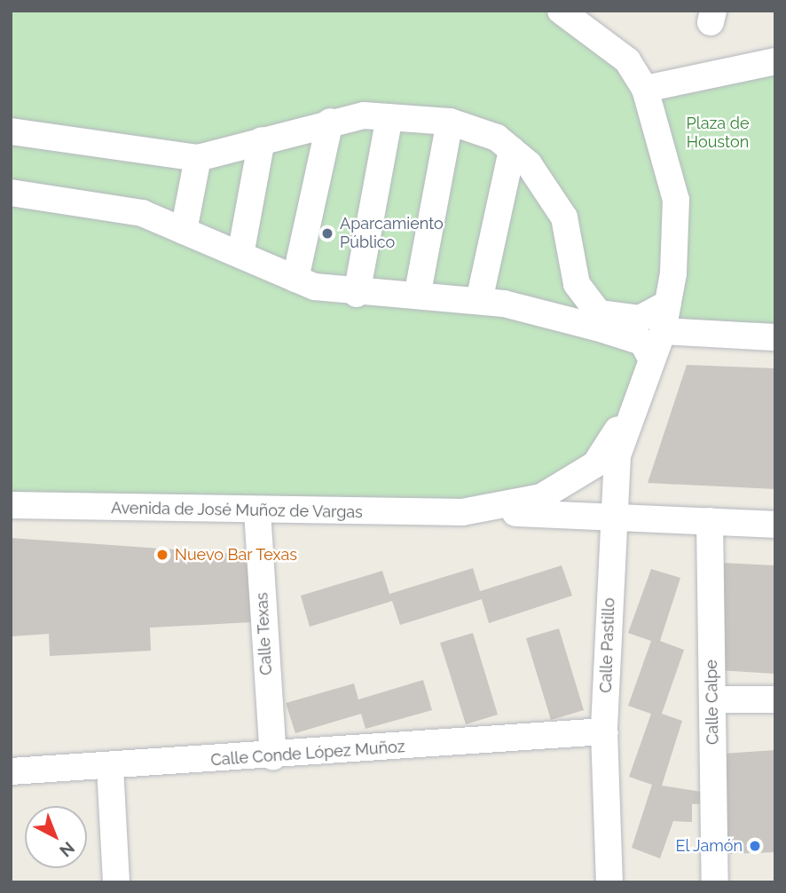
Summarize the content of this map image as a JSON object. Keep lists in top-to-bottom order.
{
  "streets": {
    "street": [
      "Avenida de José Muñoz de Vargas",
      "Calle Texas",
      "Calle Pastillo",
      "Calle Calpe",
      "Calle Conde López Muñoz"
    ]
  },
  "crossings": [
    ["Avenida de José Muñoz de Vargas", "Calle Texas"],
    ["Avenida de José Muñoz de Vargas", "Calle Pastillo"],
    ["Avenida de José Muñoz de Vargas", "Calle Calpe"],
    ["Calle Texas", "Calle Conde López Muñoz"],
    ["Calle Pastillo", "Calle Conde López Muñoz"]
  ],
  "parks": ["Plaza de Houston"],
  "places": ["Aparcamiento Público", "Nuevo Bar Texas", "El Jamón"],
  "north": "bottom right"
}
